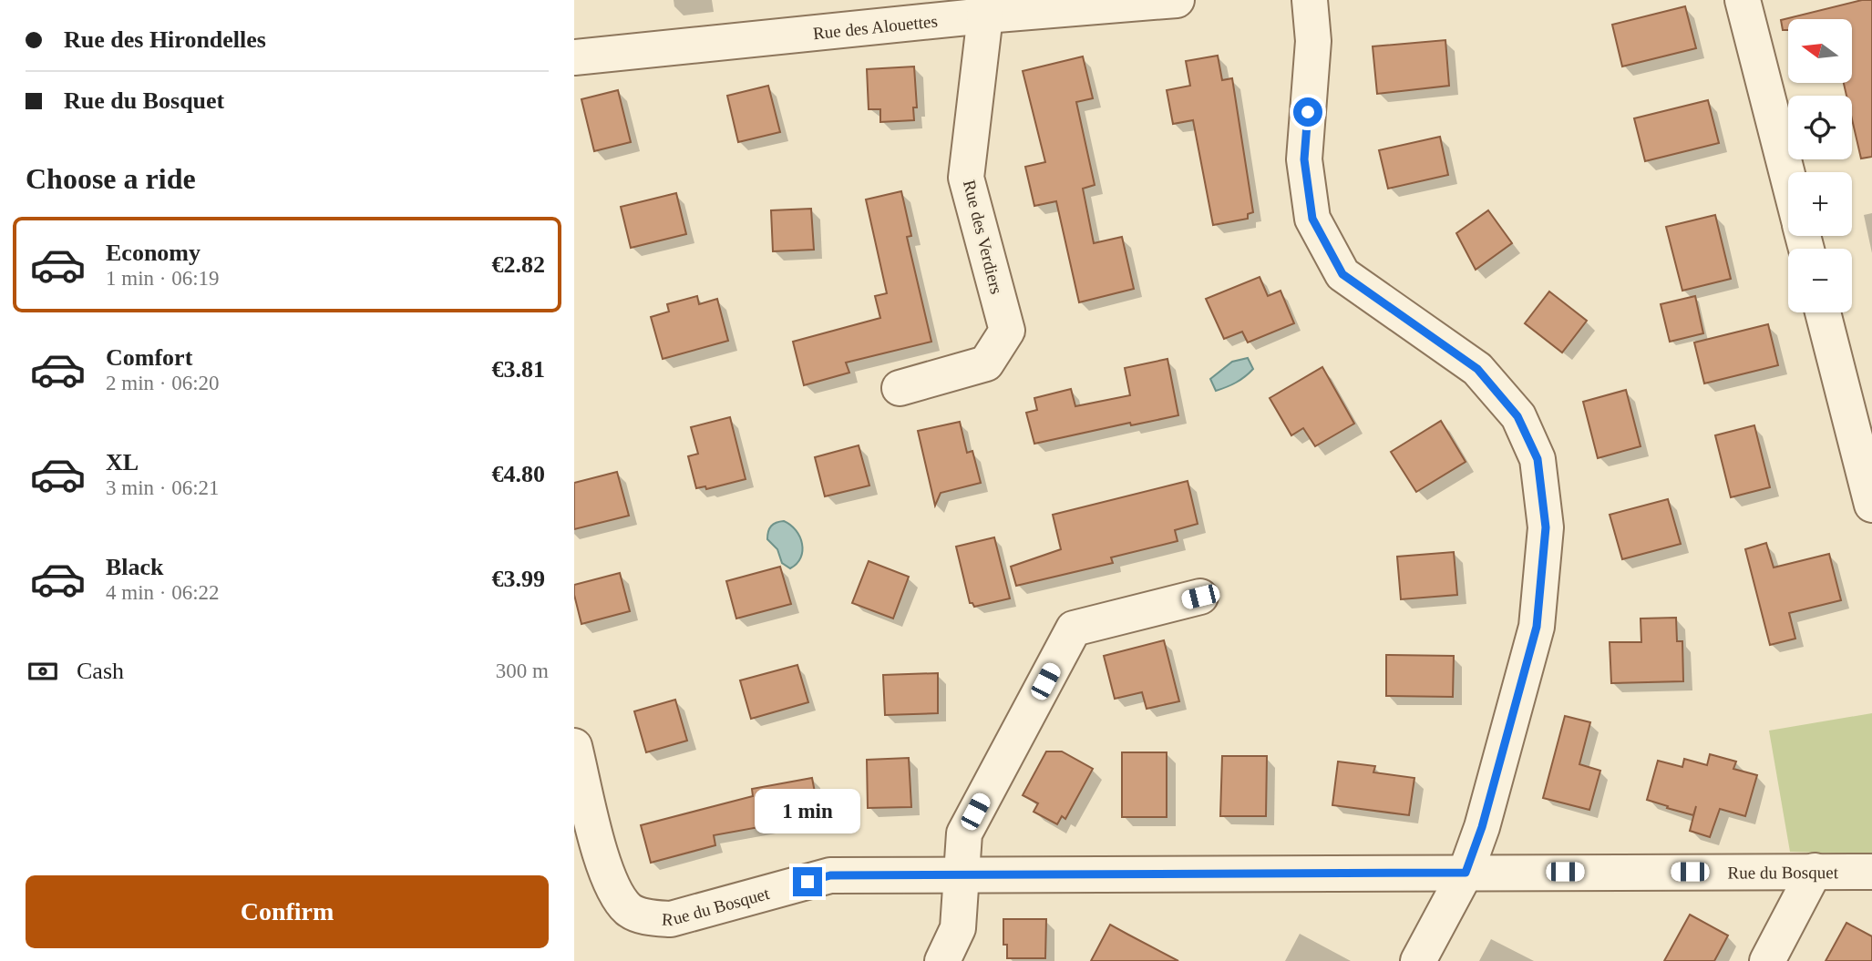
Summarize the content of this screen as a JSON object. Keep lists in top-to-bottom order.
{
  "streets": {
    "street": ["Rue des Alouettes", "Rue des Verdiers", "Rue du Bosquet"]
  },
  "crossings": [
    ["Rue des Alouettes", "Rue des Verdiers"]
  ],
  "north": "left",
  "page": {
    "banner": ["Rue des Hirondelles", "Rue du Bosquet"],
    "map_buttons": ["+", "−"],
    "heading": "Choose a ride",
    "list": [
      {
        "name": "Economy",
        "note": "1 min · 06:19",
        "value": "€2.82"
      },
      {
        "name": "Comfort",
        "note": "2 min · 06:20",
        "value": "€3.81"
      },
      {
        "name": "XL",
        "note": "3 min · 06:21",
        "value": "€4.80"
      },
      {
        "name": "Black",
        "note": "4 min · 06:22",
        "value": "€3.99"
      }
    ],
    "pay": ["Cash", "300 m"],
    "bubble": "1 min",
    "buttons": "Confirm"
  }
}
